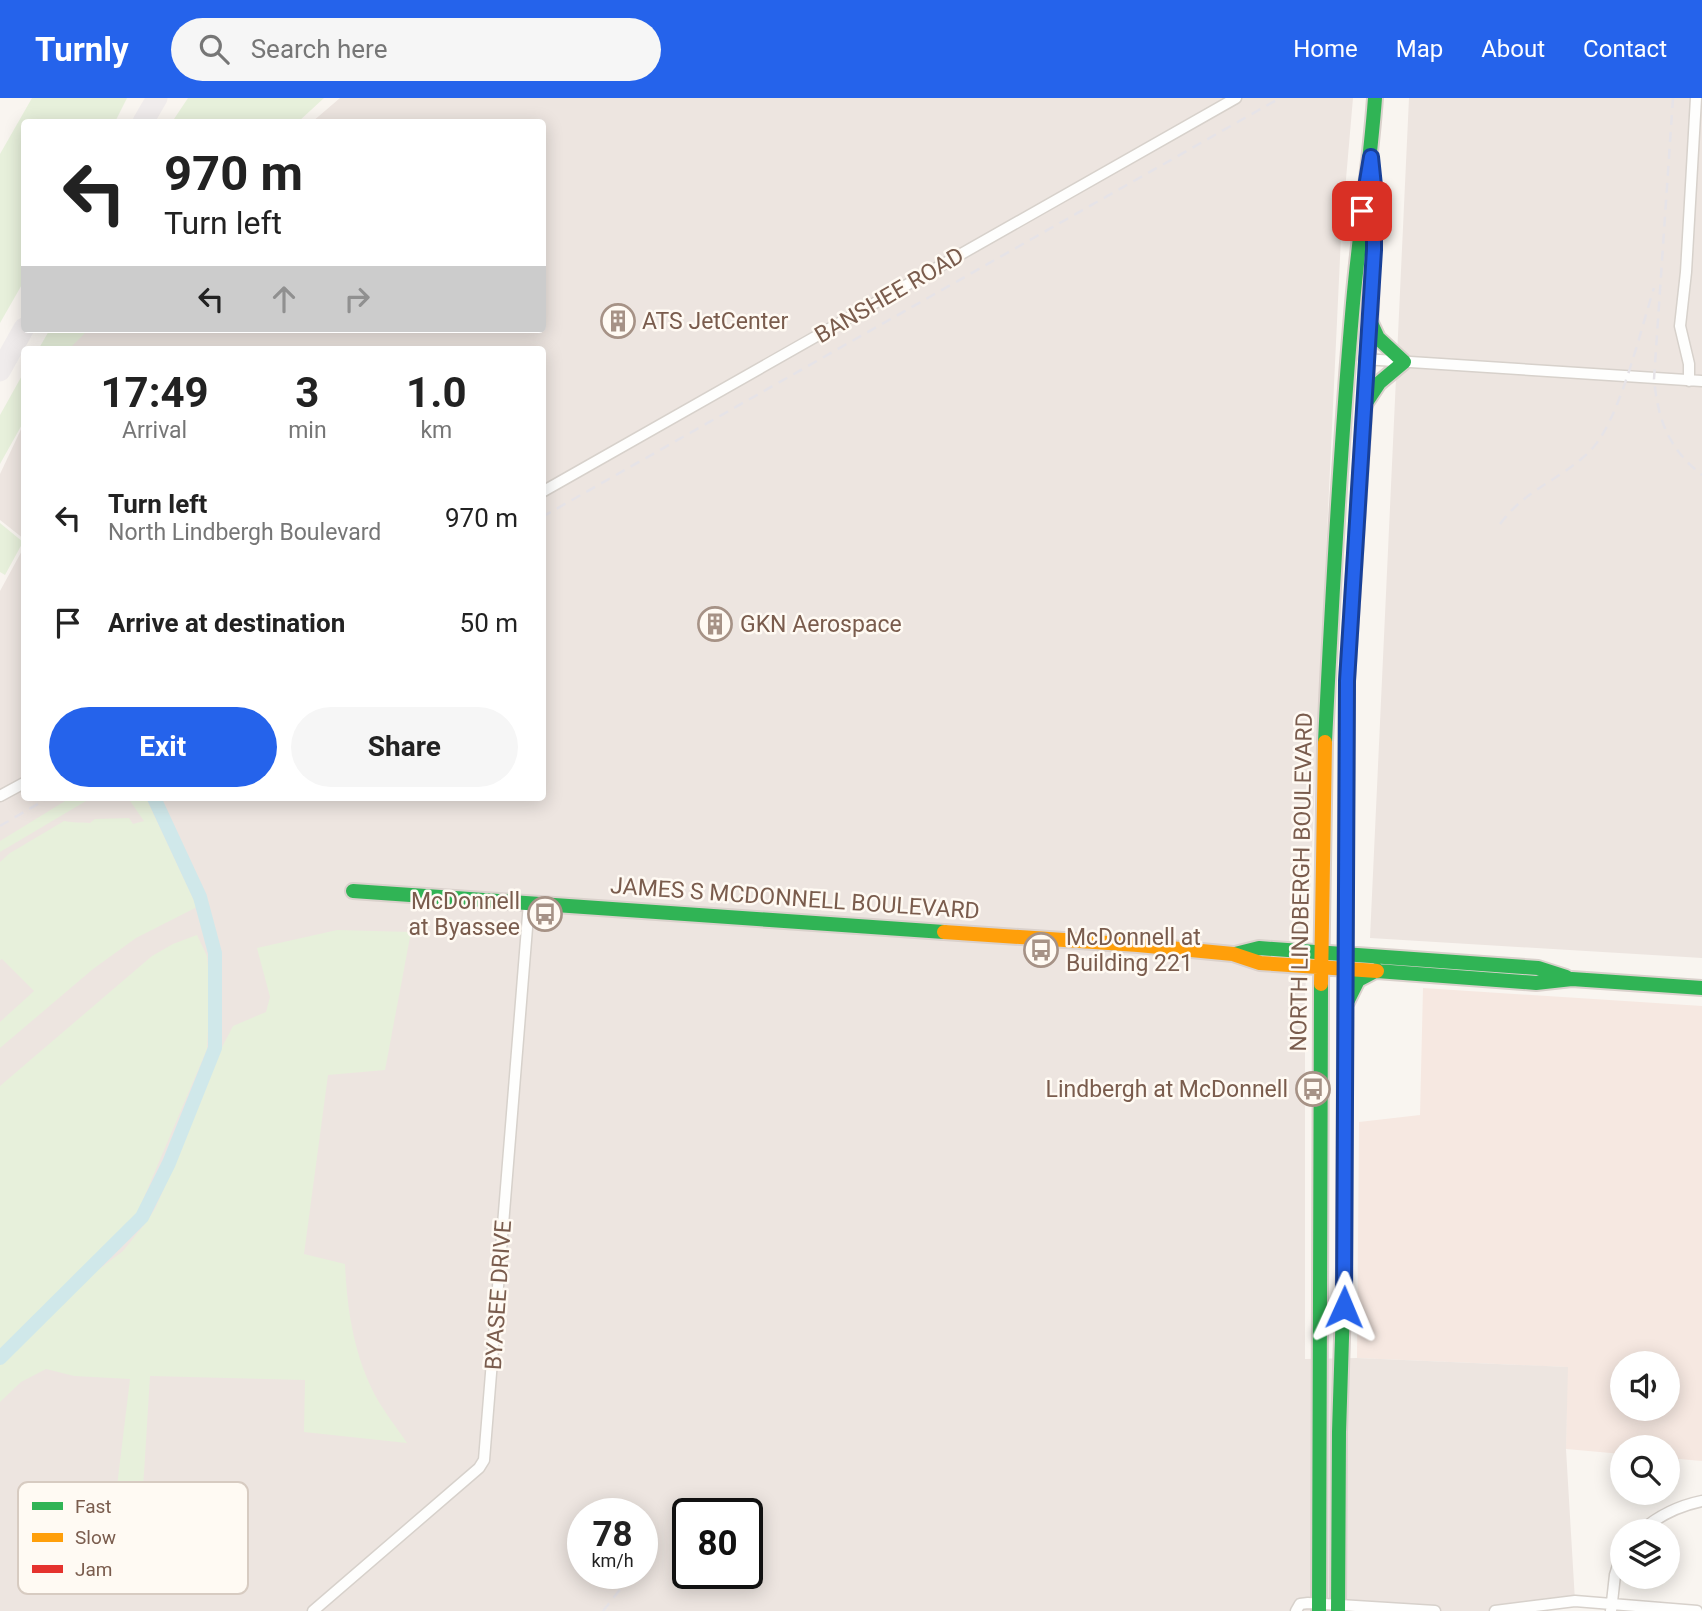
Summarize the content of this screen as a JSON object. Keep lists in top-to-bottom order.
{
  "streets": {
    "main road": ["NORTH LINDBERGH BOULEVARD", "JAMES S MCDONNELL BOULEVARD"],
    "street": ["BANSHEE ROAD", "BYASEE DRIVE"]
  },
  "crossings": [
    ["NORTH LINDBERGH BOULEVARD", "JAMES S MCDONNELL BOULEVARD"],
    ["JAMES S MCDONNELL BOULEVARD", "BYASEE DRIVE"]
  ],
  "places": {
    "building": ["ATS JetCenter", "GKN Aerospace"],
    "bus stop": ["McDonnell at Byassee", "McDonnell at Building 221", "Lindbergh at McDonnell"]
  },
  "legend": ["Fast", "Slow", "Jam"],
  "page": {
    "header": "Turnly",
    "search": "Search here",
    "nav": [
      "Home",
      "Map",
      "About",
      "Contact"
    ],
    "turn": ["970 m", "Turn left"],
    "eta": [
      "17:49",
      "Arrival",
      "3",
      "min",
      "1.0",
      "km"
    ],
    "list": [
      {
        "name": "Turn left",
        "note": "North Lindbergh Boulevard",
        "value": "970 m"
      },
      {
        "name": "Arrive at destination",
        "value": "50 m"
      }
    ],
    "buttons": ["Exit", "Share"],
    "speed": "78 km/h",
    "limit": "80"
  }
}
